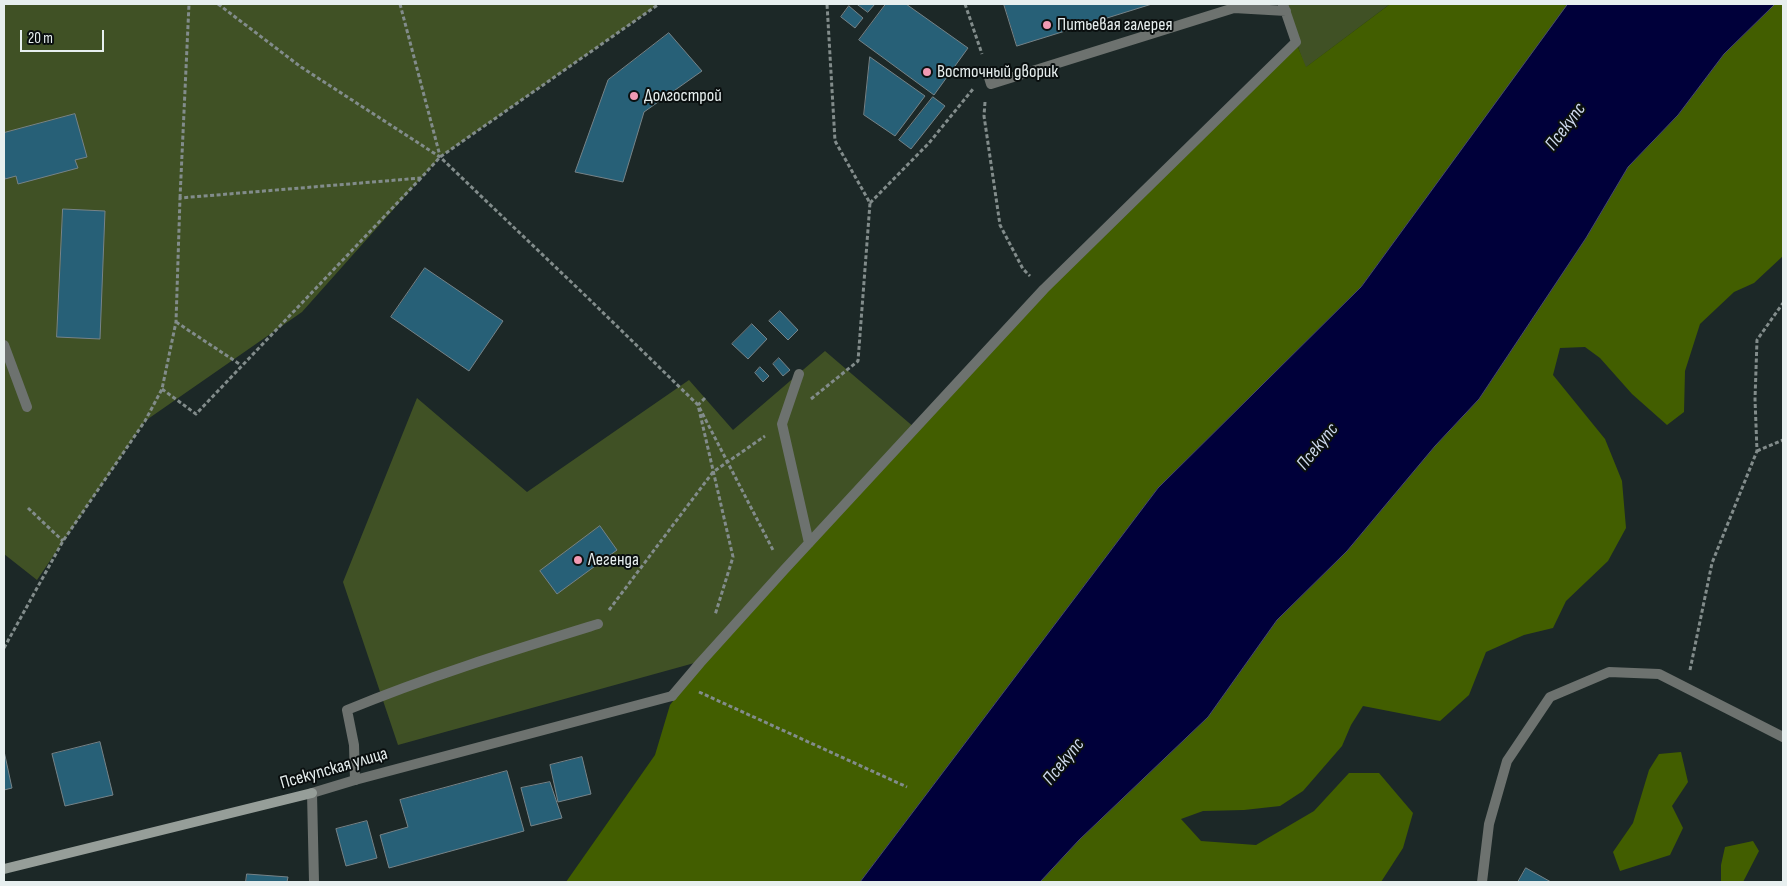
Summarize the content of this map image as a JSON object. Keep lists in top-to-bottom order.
{
  "streets": {
    "street": ["Псекупская улица"]
  },
  "water": ["Псекупс"],
  "places": [
    "Питьевая галерея",
    "Восточный дворик",
    "Долгострой",
    "Легенда"
  ],
  "scale_bar": "20 m"
}
